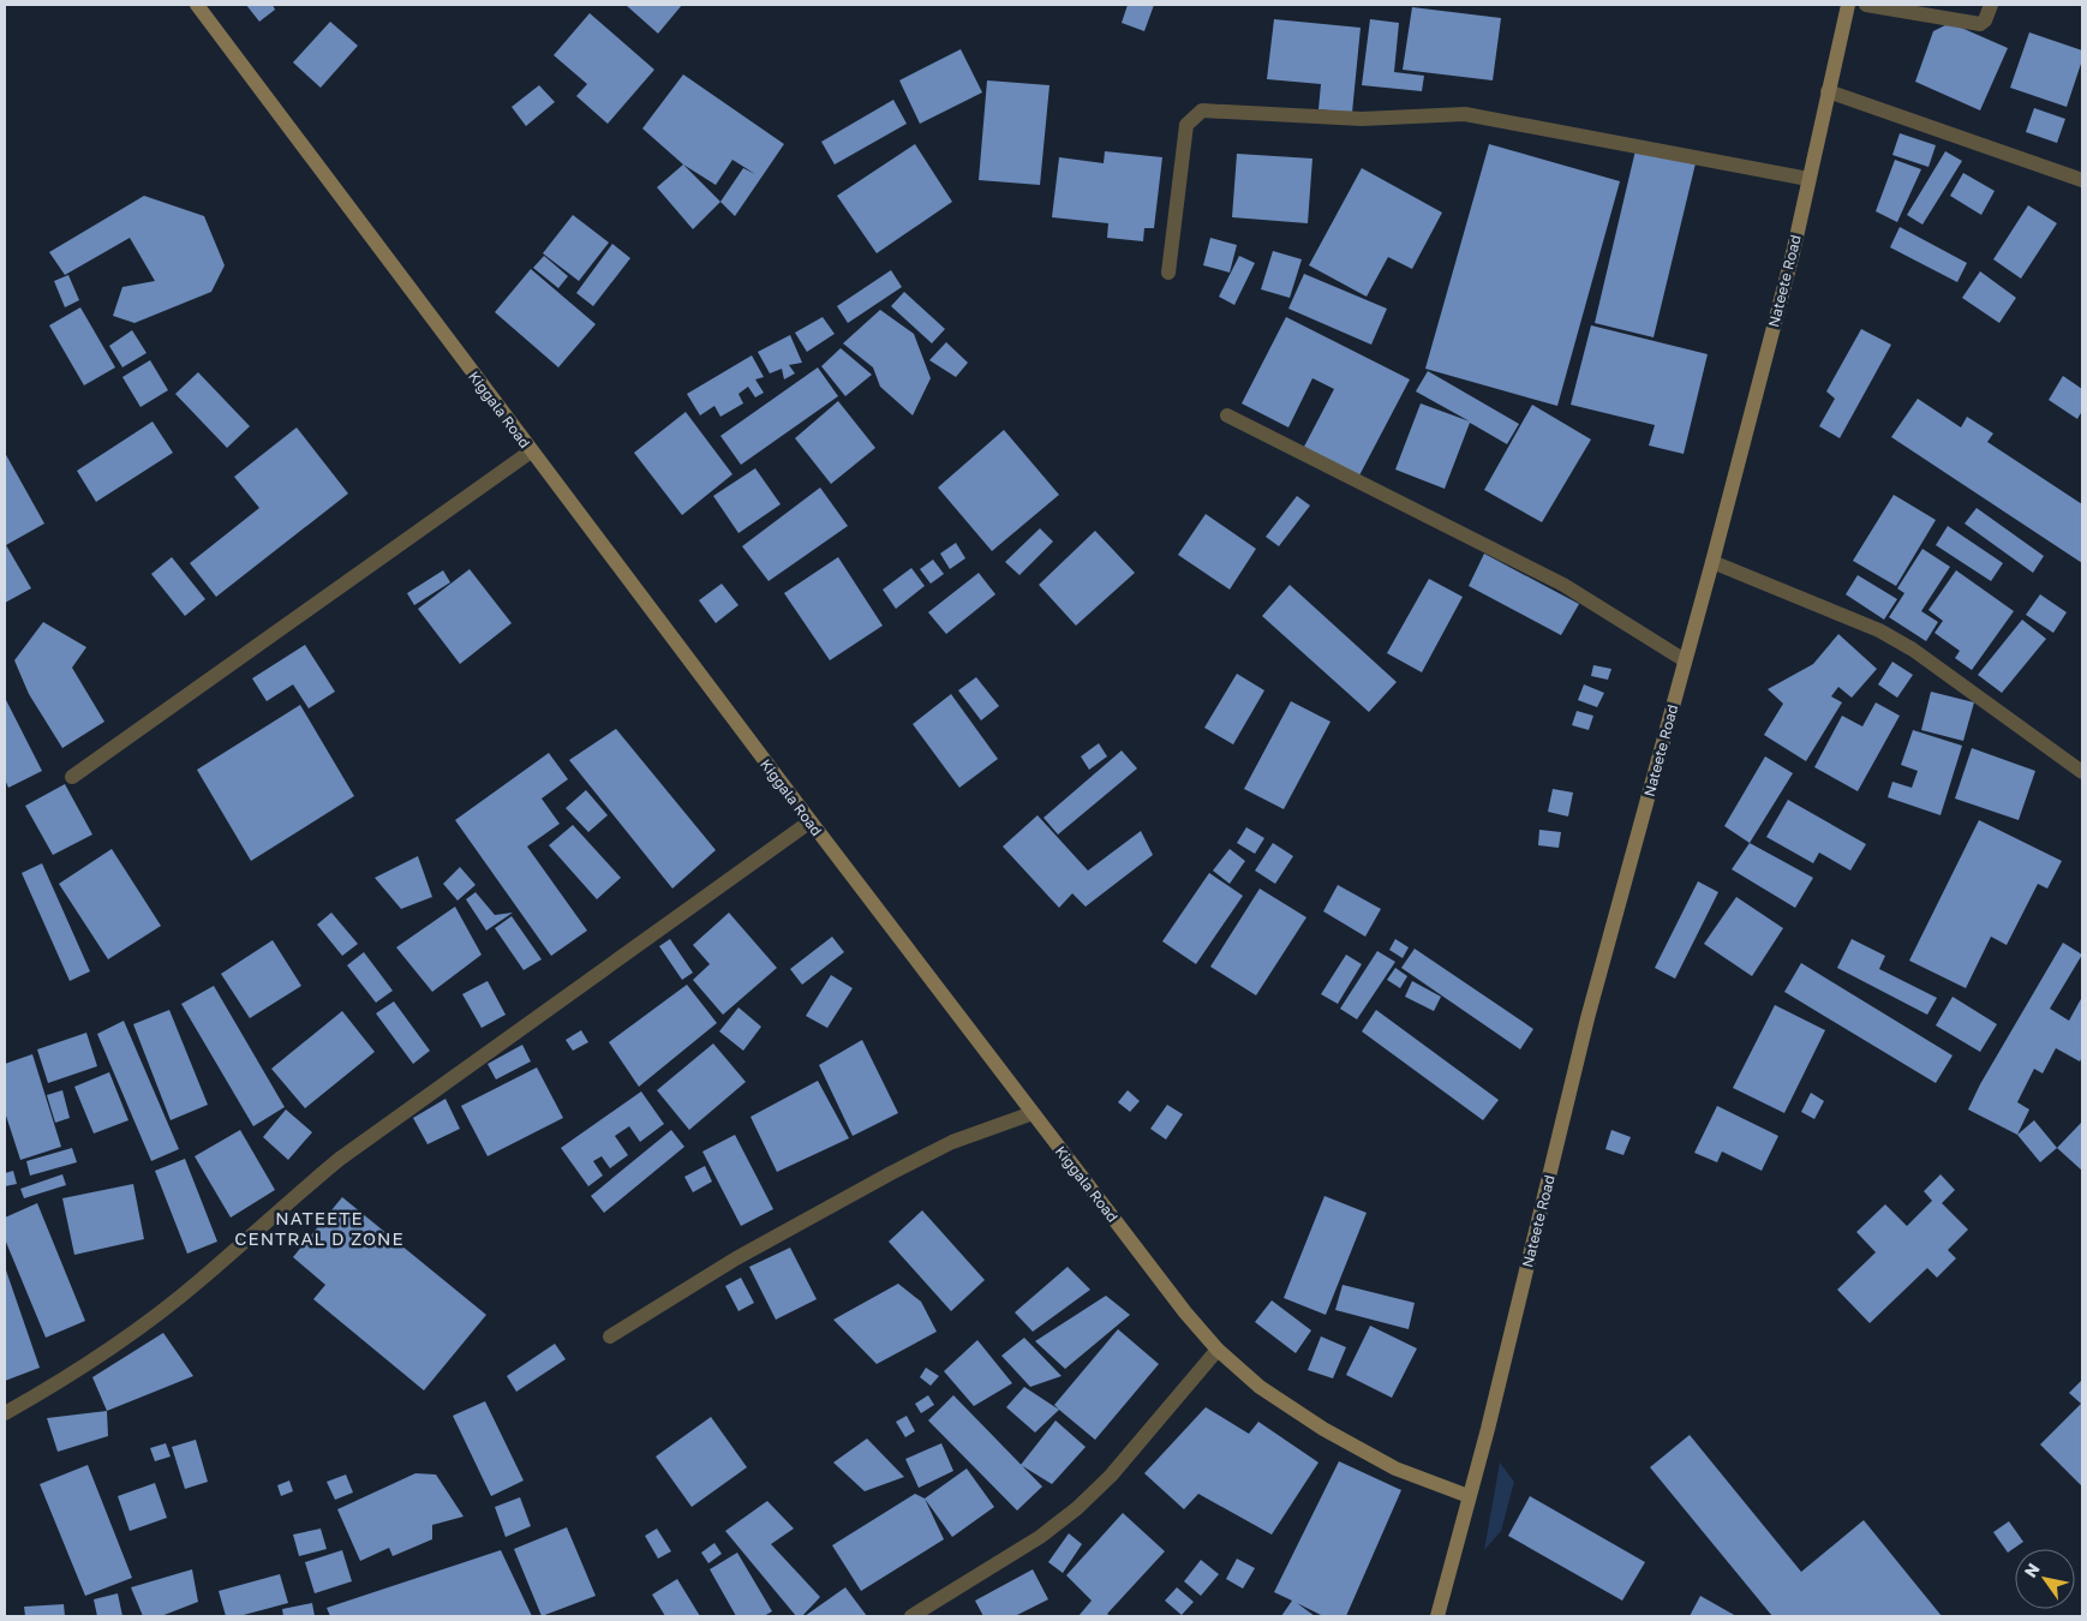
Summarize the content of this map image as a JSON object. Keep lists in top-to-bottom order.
{
  "streets": {
    "street": ["Nateete Road", "Kiggala Road"]
  },
  "crossings": [
    ["Nateete Road", "Kiggala Road"]
  ],
  "districts": ["NATEETE CENTRAL D ZONE"],
  "north": "top left"
}
